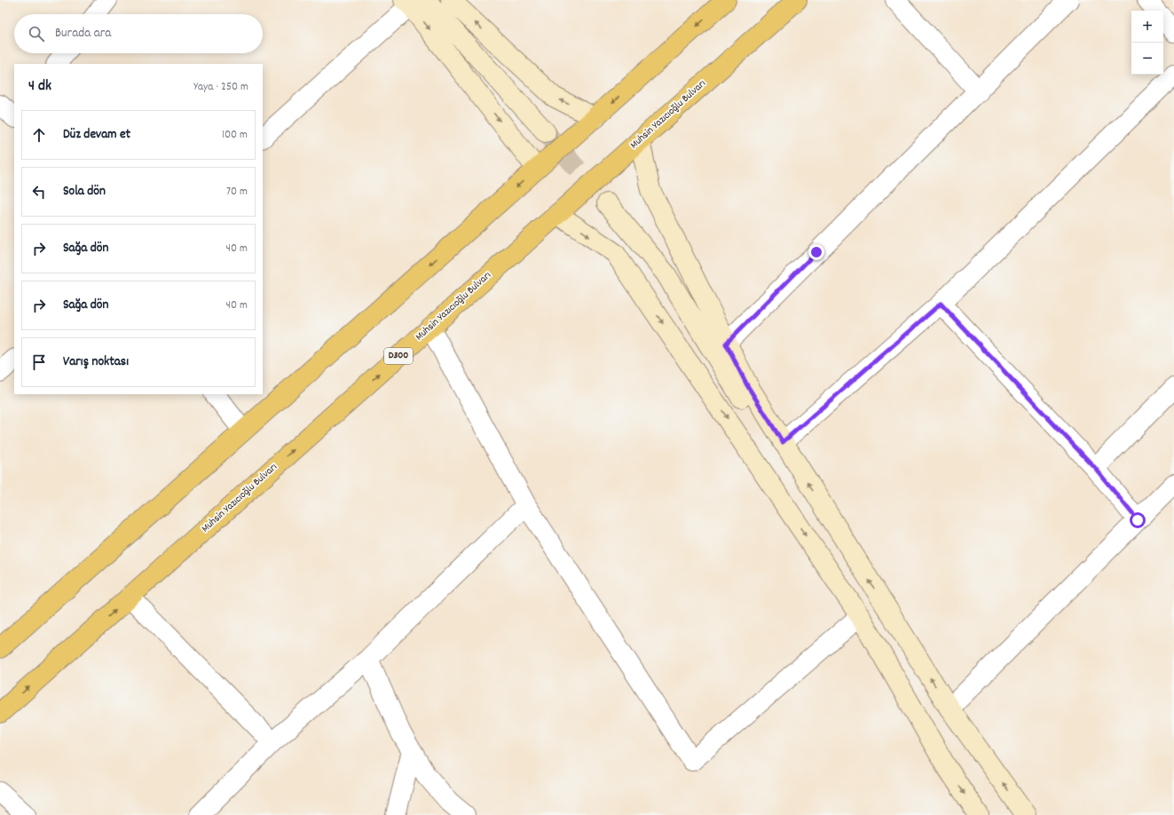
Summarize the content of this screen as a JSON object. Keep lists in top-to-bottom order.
{
  "streets": {
    "highway": ["Muhsin Yazıcıoğlu Bulvarı", "D300"]
  },
  "page": {
    "map_buttons": ["+", "−"],
    "search": "Burada ara",
    "heading": ["4 dk", "Yaya · 250 m"],
    "list": [
      ["Düz devam et", "100 m"],
      ["Sola dön", "70 m"],
      ["Sağa dön", "40 m"],
      ["Sağa dön", "40 m"],
      "Varış noktası"
    ]
  }
}
